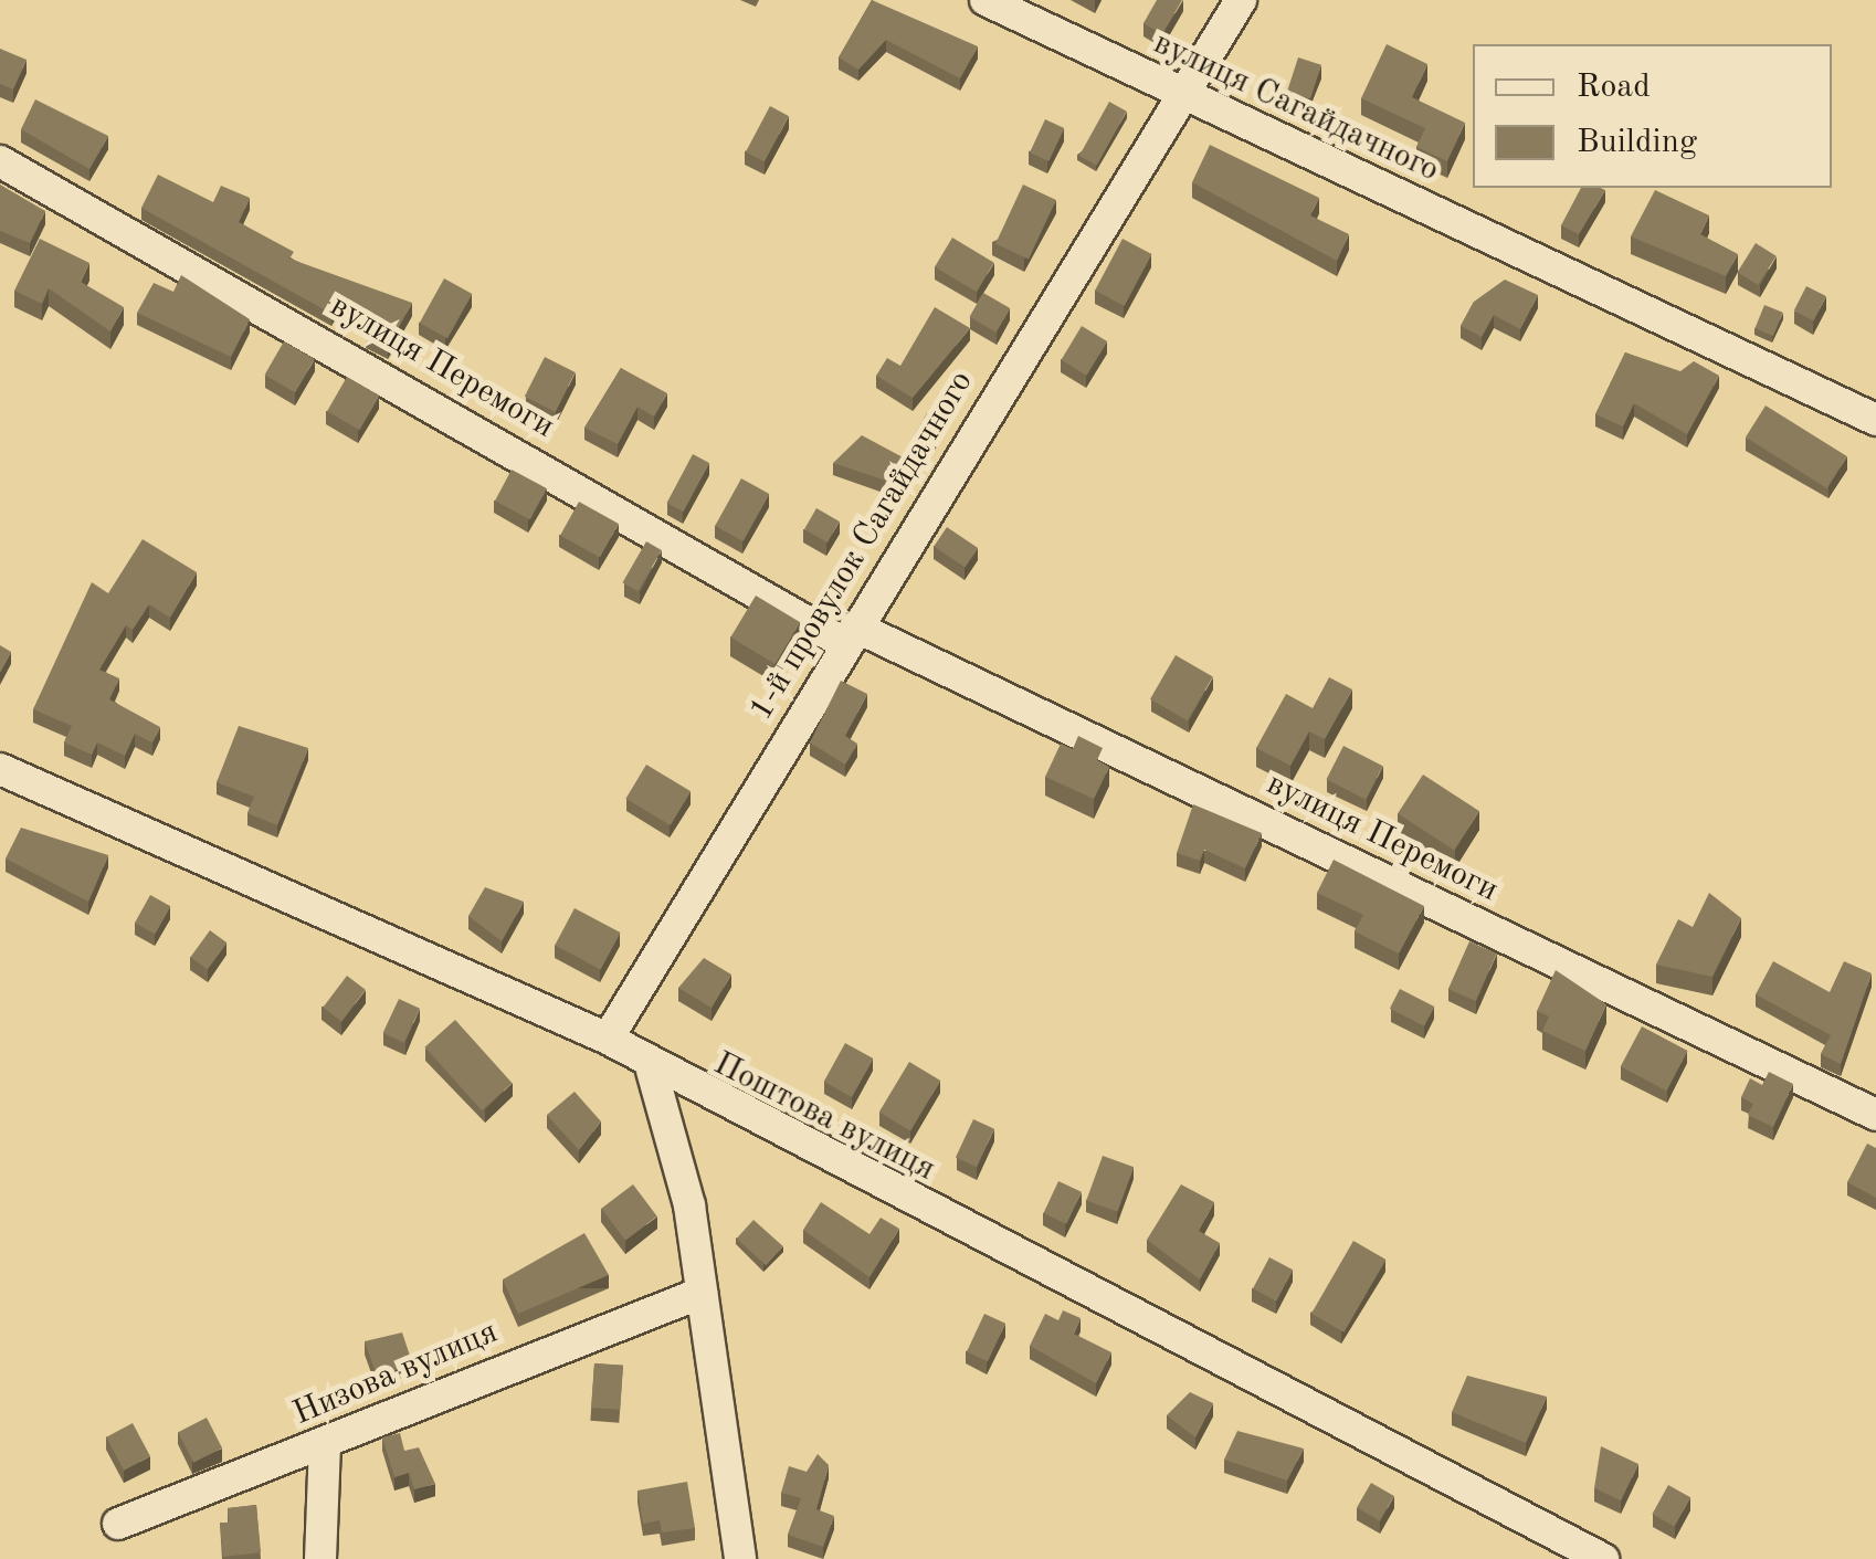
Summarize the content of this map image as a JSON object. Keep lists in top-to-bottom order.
{
  "streets": {
    "street": [
      "вулиця Сагайдачного",
      "вулиця Перемоги",
      "1-й провулок Сагайдачного",
      "Поштова вулиця",
      "Низова вулиця"
    ]
  },
  "crossings": [
    ["вулиця Сагайдачного", "1-й провулок Сагайдачного"],
    ["вулиця Перемоги", "1-й провулок Сагайдачного"],
    ["1-й провулок Сагайдачного", "Поштова вулиця"]
  ],
  "legend": ["Road", "Building"]
}
